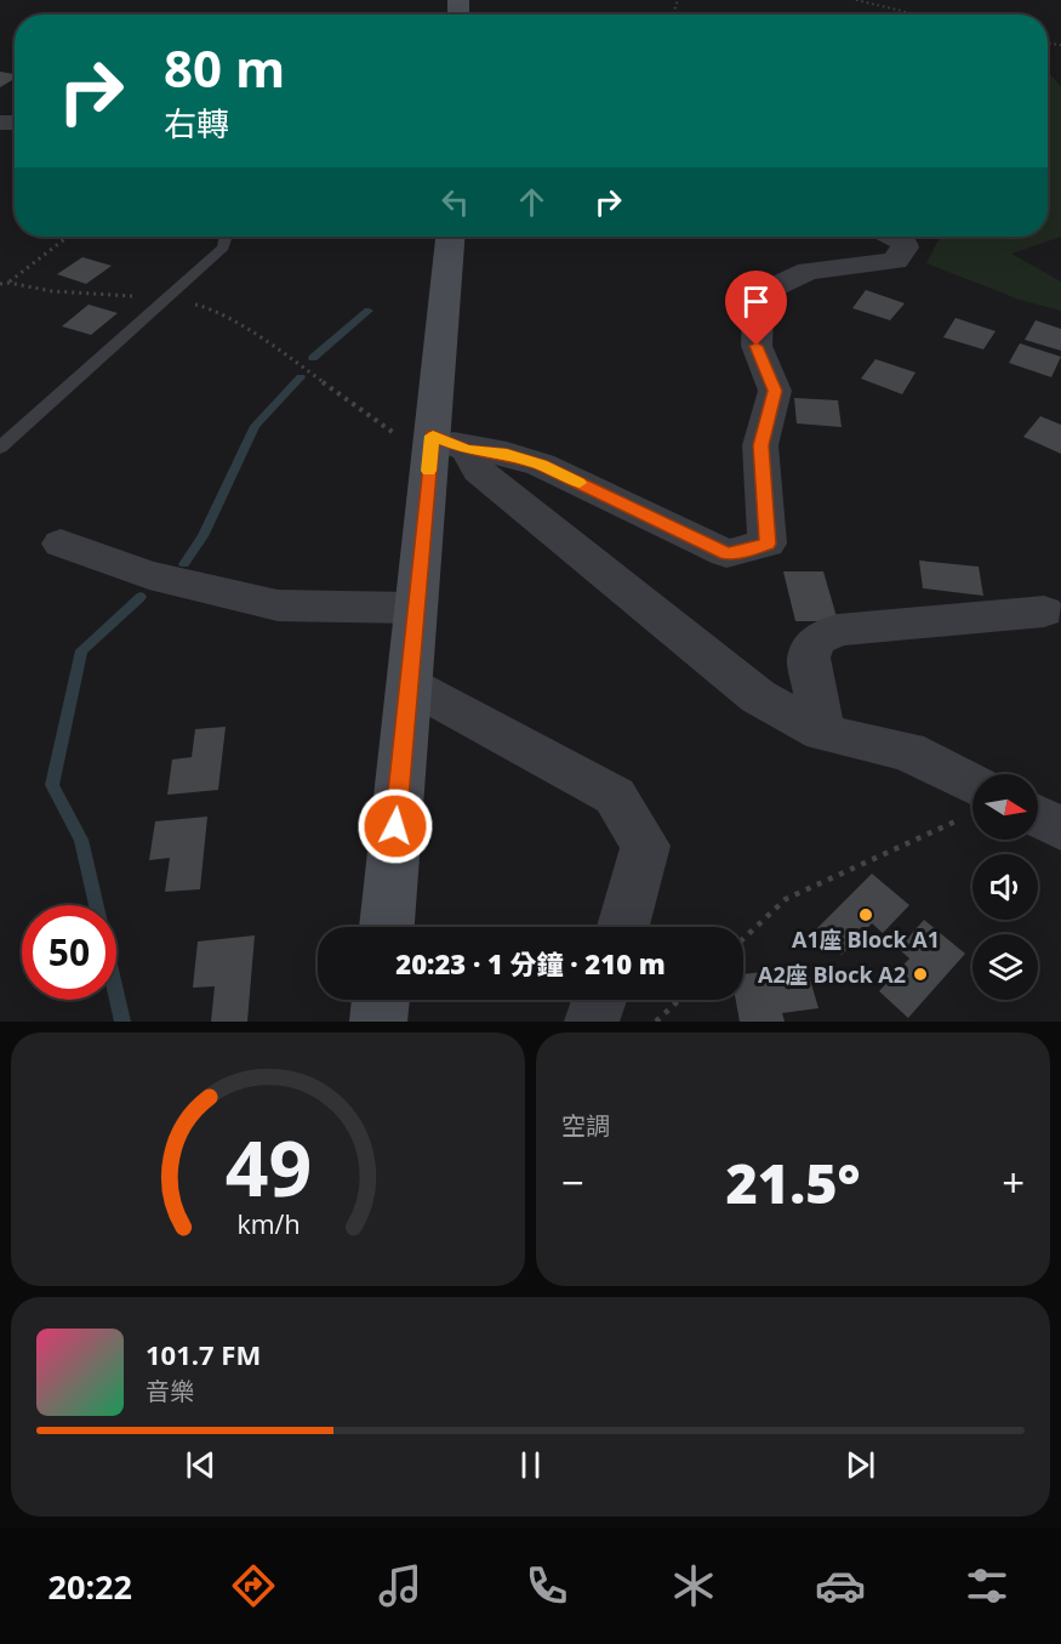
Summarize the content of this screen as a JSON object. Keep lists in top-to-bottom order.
{
  "places": ["A1座 Block A1", "A2座 Block A2"],
  "north": "right",
  "page": {
    "turn": ["80 m", "右轉"],
    "limit": "50",
    "trip": "20:23 · 1 分鐘 · 210 m",
    "tile": "空調",
    "heat": ["−", "21.5°", "+"],
    "song": ["101.7 FM", "音樂"],
    "tabs": "20:22",
    "gauge": ["49", "km/h"]
  }
}
